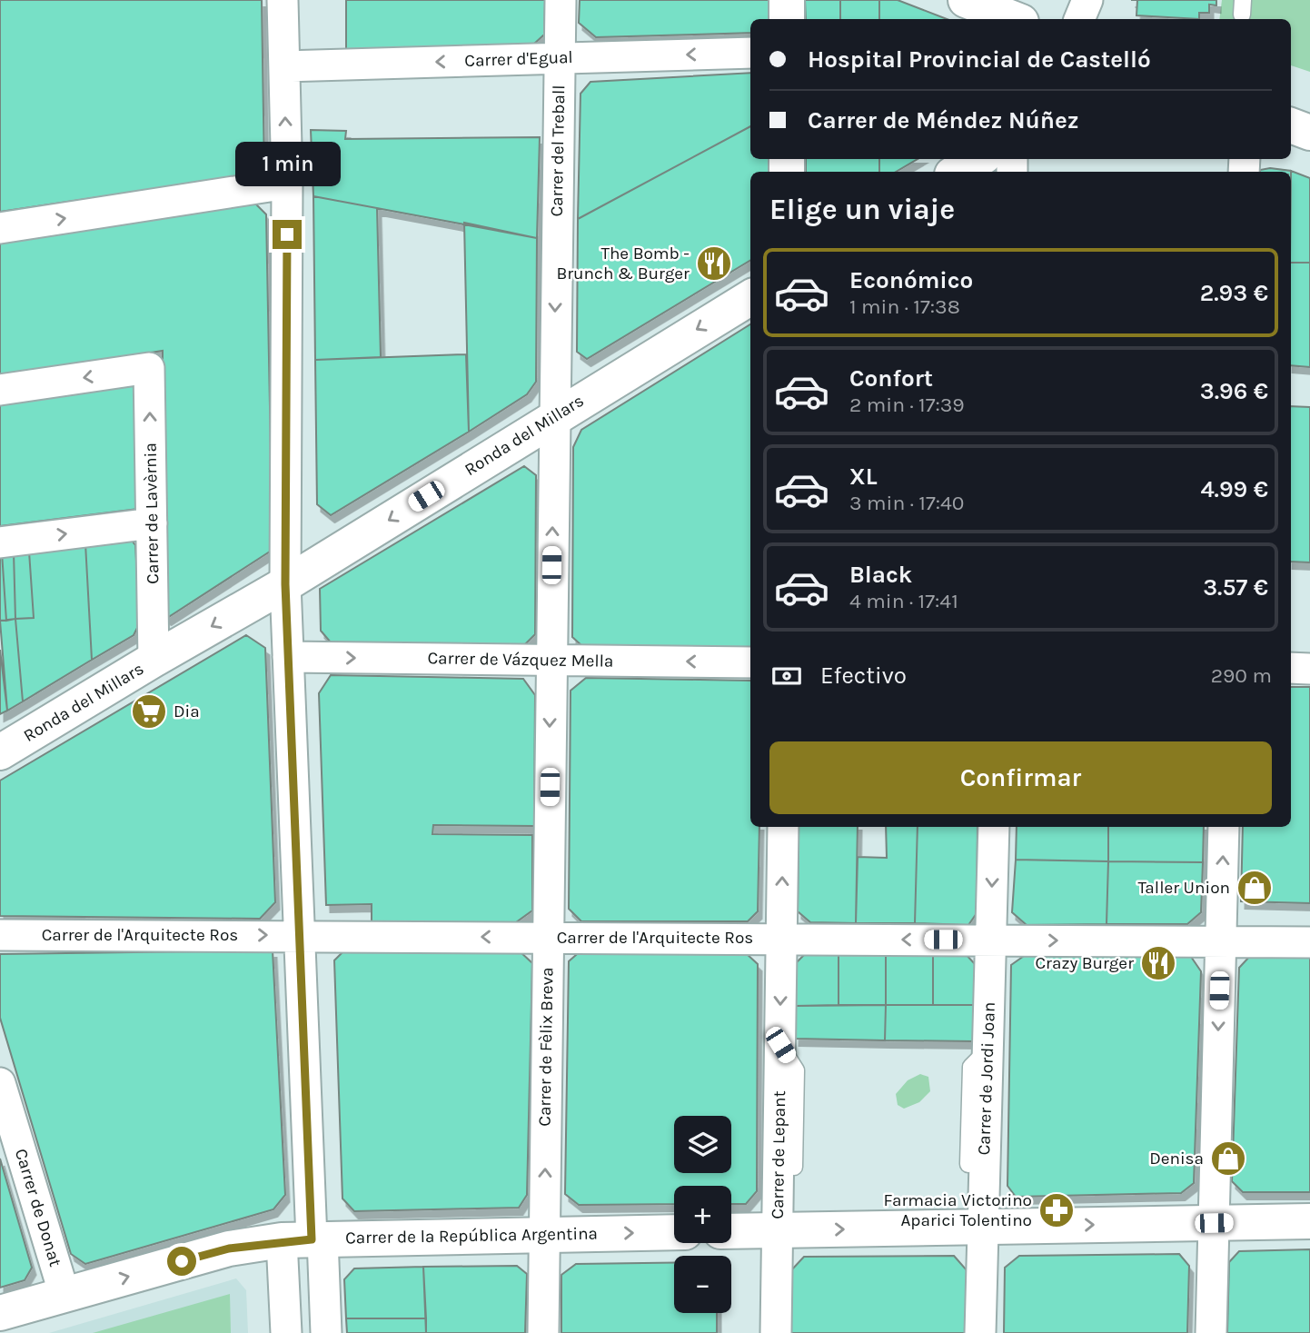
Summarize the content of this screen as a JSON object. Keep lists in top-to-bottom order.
{
  "streets": {
    "street": [
      "Carrer d'Egual",
      "Carrer del Treball",
      "Ronda del Millars",
      "Carrer de Lavèrnia",
      "Carrer de Vázquez Mella",
      "Carrer de l'Arquitecte Ros",
      "Carrer de Fèlix Breva",
      "Carrer de Jordi Joan",
      "Carrer de Lepant",
      "Carrer de Donat",
      "Carrer de la República Argentina"
    ]
  },
  "crossings": [
    ["Carrer d'Egual", "Carrer del Treball"],
    ["Carrer del Treball", "Ronda del Millars"],
    ["Carrer del Treball", "Carrer de Fèlix Breva"],
    ["Ronda del Millars", "Carrer de Lavèrnia"],
    ["Ronda del Millars", "Carrer de Fèlix Breva"],
    ["Carrer de Vázquez Mella", "Carrer de Fèlix Breva"],
    ["Carrer de l'Arquitecte Ros", "Carrer de Fèlix Breva"],
    ["Carrer de l'Arquitecte Ros", "Carrer de Jordi Joan"],
    ["Carrer de l'Arquitecte Ros", "Carrer de Lepant"],
    ["Carrer de Fèlix Breva", "Carrer de la República Argentina"],
    ["Carrer de Donat", "Carrer de la República Argentina"]
  ],
  "one_way": ["Carrer d'Egual", "Ronda del Millars", "Carrer de la República Argentina"],
  "places": {
    "restaurant": ["The Bomb - Brunch & Burger", "Crazy Burger"],
    "supermarket": ["Dia"],
    "shop": ["Taller Union", "Denisa"],
    "pharmacy": ["Farmacia Victorino Aparici Tolentino"]
  },
  "page": {
    "banner": ["Hospital Provincial de Castelló", "Carrer de Méndez Núñez"],
    "bubble": "1 min",
    "heading": "Elige un viaje",
    "list": [
      {
        "name": "Económico",
        "note": "1 min · 17:38",
        "value": "2.93 €"
      },
      {
        "name": "Confort",
        "note": "2 min · 17:39",
        "value": "3.96 €"
      },
      {
        "name": "XL",
        "note": "3 min · 17:40",
        "value": "4.99 €"
      },
      {
        "name": "Black",
        "note": "4 min · 17:41",
        "value": "3.57 €"
      }
    ],
    "pay": ["Efectivo", "290 m"],
    "buttons": "Confirmar",
    "map_buttons": ["+", "−"]
  }
}
